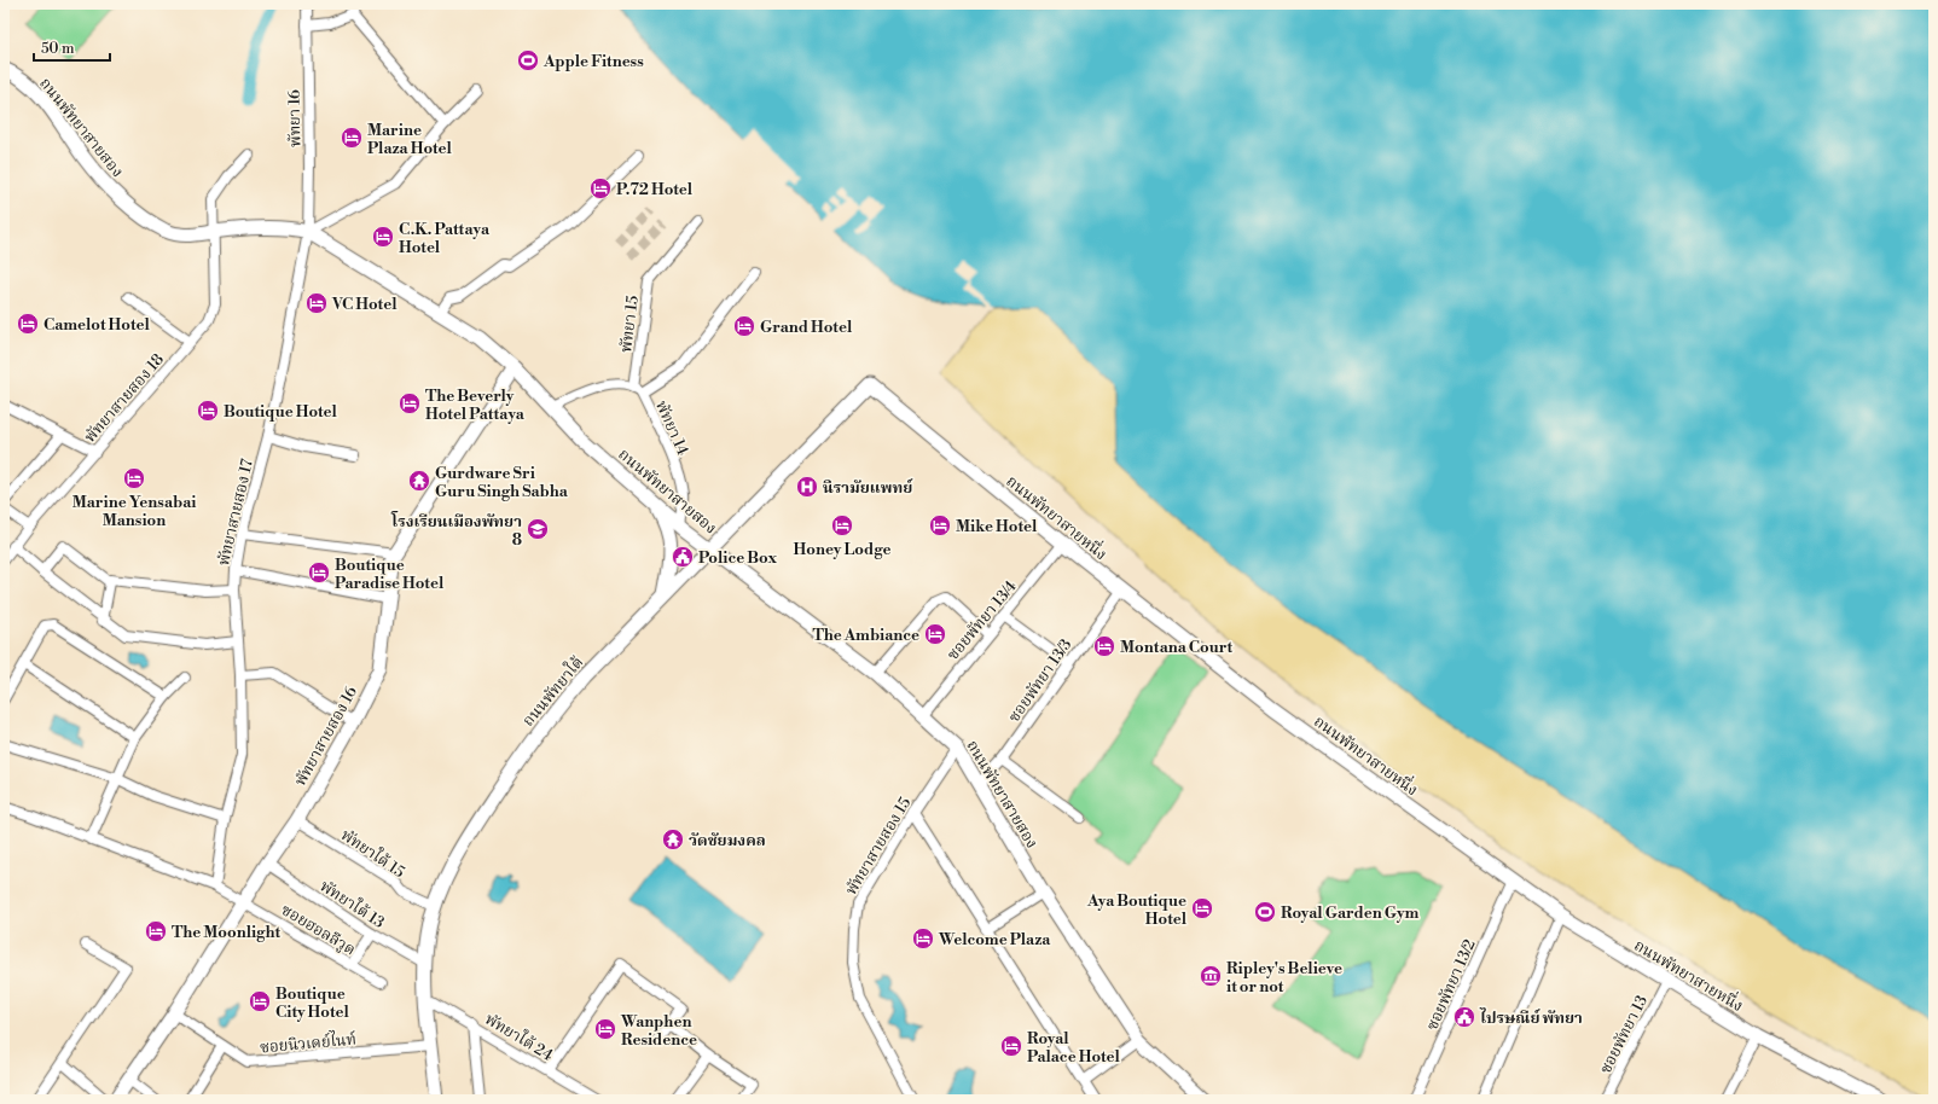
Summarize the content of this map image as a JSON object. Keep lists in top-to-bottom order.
{
  "streets": {
    "main road": [
      "ถนนพัทยาสายสอง",
      "ถนนพัทยาสายหนึ่ง",
      "ถนนพัทยาใต้",
      "พัทยาสายสอง 16"
    ],
    "street": [
      "พัทยา 16",
      "พัทยา 15",
      "พัทยาสายสอง 18",
      "พัทยา 14",
      "พัทยาสายสอง 17",
      "ซอยพัทยา 13/4",
      "ซอยพัทยา 13/3",
      "พัทยาสายสอง 15",
      "พัทยาใต้ 15",
      "พัทยาใต้ 13",
      "ซอยฮอลลีวูด",
      "ซอยพัทยา 13/2",
      "ซอยพัทยา 13",
      "พัทยาใต้ 24",
      "ซอยนิวเดย์ไนท์"
    ]
  },
  "crossings": [
    ["พัทยา 16", "ถนนพัทยาสายสอง"],
    ["พัทยา 16", "พัทยาสายสอง 17"],
    ["ถนนพัทยาสายสอง", "พัทยาสายสอง 18"],
    ["ถนนพัทยาสายสอง", "พัทยา 14"],
    ["ถนนพัทยาสายสอง", "พัทยาสายสอง 17"],
    ["ถนนพัทยาสายสอง", "ซอยพัทยา 13/4"],
    ["ถนนพัทยาสายสอง", "ซอยพัทยา 13/3"],
    ["ถนนพัทยาสายสอง", "ถนนพัทยาใต้"],
    ["ถนนพัทยาสายสอง", "พัทยาสายสอง 16"],
    ["ถนนพัทยาสายสอง", "พัทยาสายสอง 15"],
    ["พัทยา 15", "พัทยา 14"],
    ["พัทยาสายสอง 17", "ซอยฮอลลีวูด"],
    ["ถนนพัทยาสายหนึ่ง", "ซอยพัทยา 13/4"],
    ["ถนนพัทยาสายหนึ่ง", "ซอยพัทยา 13/3"],
    ["ถนนพัทยาสายหนึ่ง", "ถนนพัทยาใต้"],
    ["ถนนพัทยาสายหนึ่ง", "ซอยพัทยา 13/2"],
    ["ถนนพัทยาสายหนึ่ง", "ซอยพัทยา 13"],
    ["ถนนพัทยาใต้", "พัทยาใต้ 15"],
    ["ถนนพัทยาใต้", "พัทยาใต้ 13"],
    ["ถนนพัทยาใต้", "พัทยาใต้ 24"],
    ["ถนนพัทยาใต้", "ซอยนิวเดย์ไนท์"],
    ["พัทยาสายสอง 16", "พัทยาใต้ 15"],
    ["พัทยาสายสอง 16", "พัทยาใต้ 13"],
    ["พัทยาสายสอง 16", "ซอยฮอลลีวูด"],
    ["พัทยาสายสอง 16", "ซอยนิวเดย์ไนท์"]
  ],
  "places": {
    "sports": ["Apple Fitness", "Royal Garden Gym"],
    "hotel": [
      "Marine Plaza Hotel",
      "P.72 Hotel",
      "C.K. Pattaya Hotel",
      "VC Hotel",
      "Camelot Hotel",
      "Grand Hotel",
      "The Beverly Hotel Pattaya",
      "Boutique Hotel",
      "Marine Yensabai Mansion",
      "Honey Lodge",
      "Mike Hotel",
      "Boutique Paradise Hotel",
      "The Ambiance",
      "Montana Court",
      "Aya Boutique Hotel",
      "The Moonlight",
      "Welcome Plaza",
      "Boutique City Hotel",
      "Wanphen Residence",
      "Royal Palace Hotel"
    ],
    "temple": ["Gurdware Sri Guru Singh Sabha", "วัดชัยมงคล"],
    "hospital": ["นิรามัยแพทย์"],
    "school or university": ["โรงเรียนเมืองพัทยา 8"],
    "public building": ["Police Box", "ไปรษณีย์ พัทยา"],
    "museum": ["Ripley's Believe it or not"]
  },
  "scale_bar": "50 m"
}
